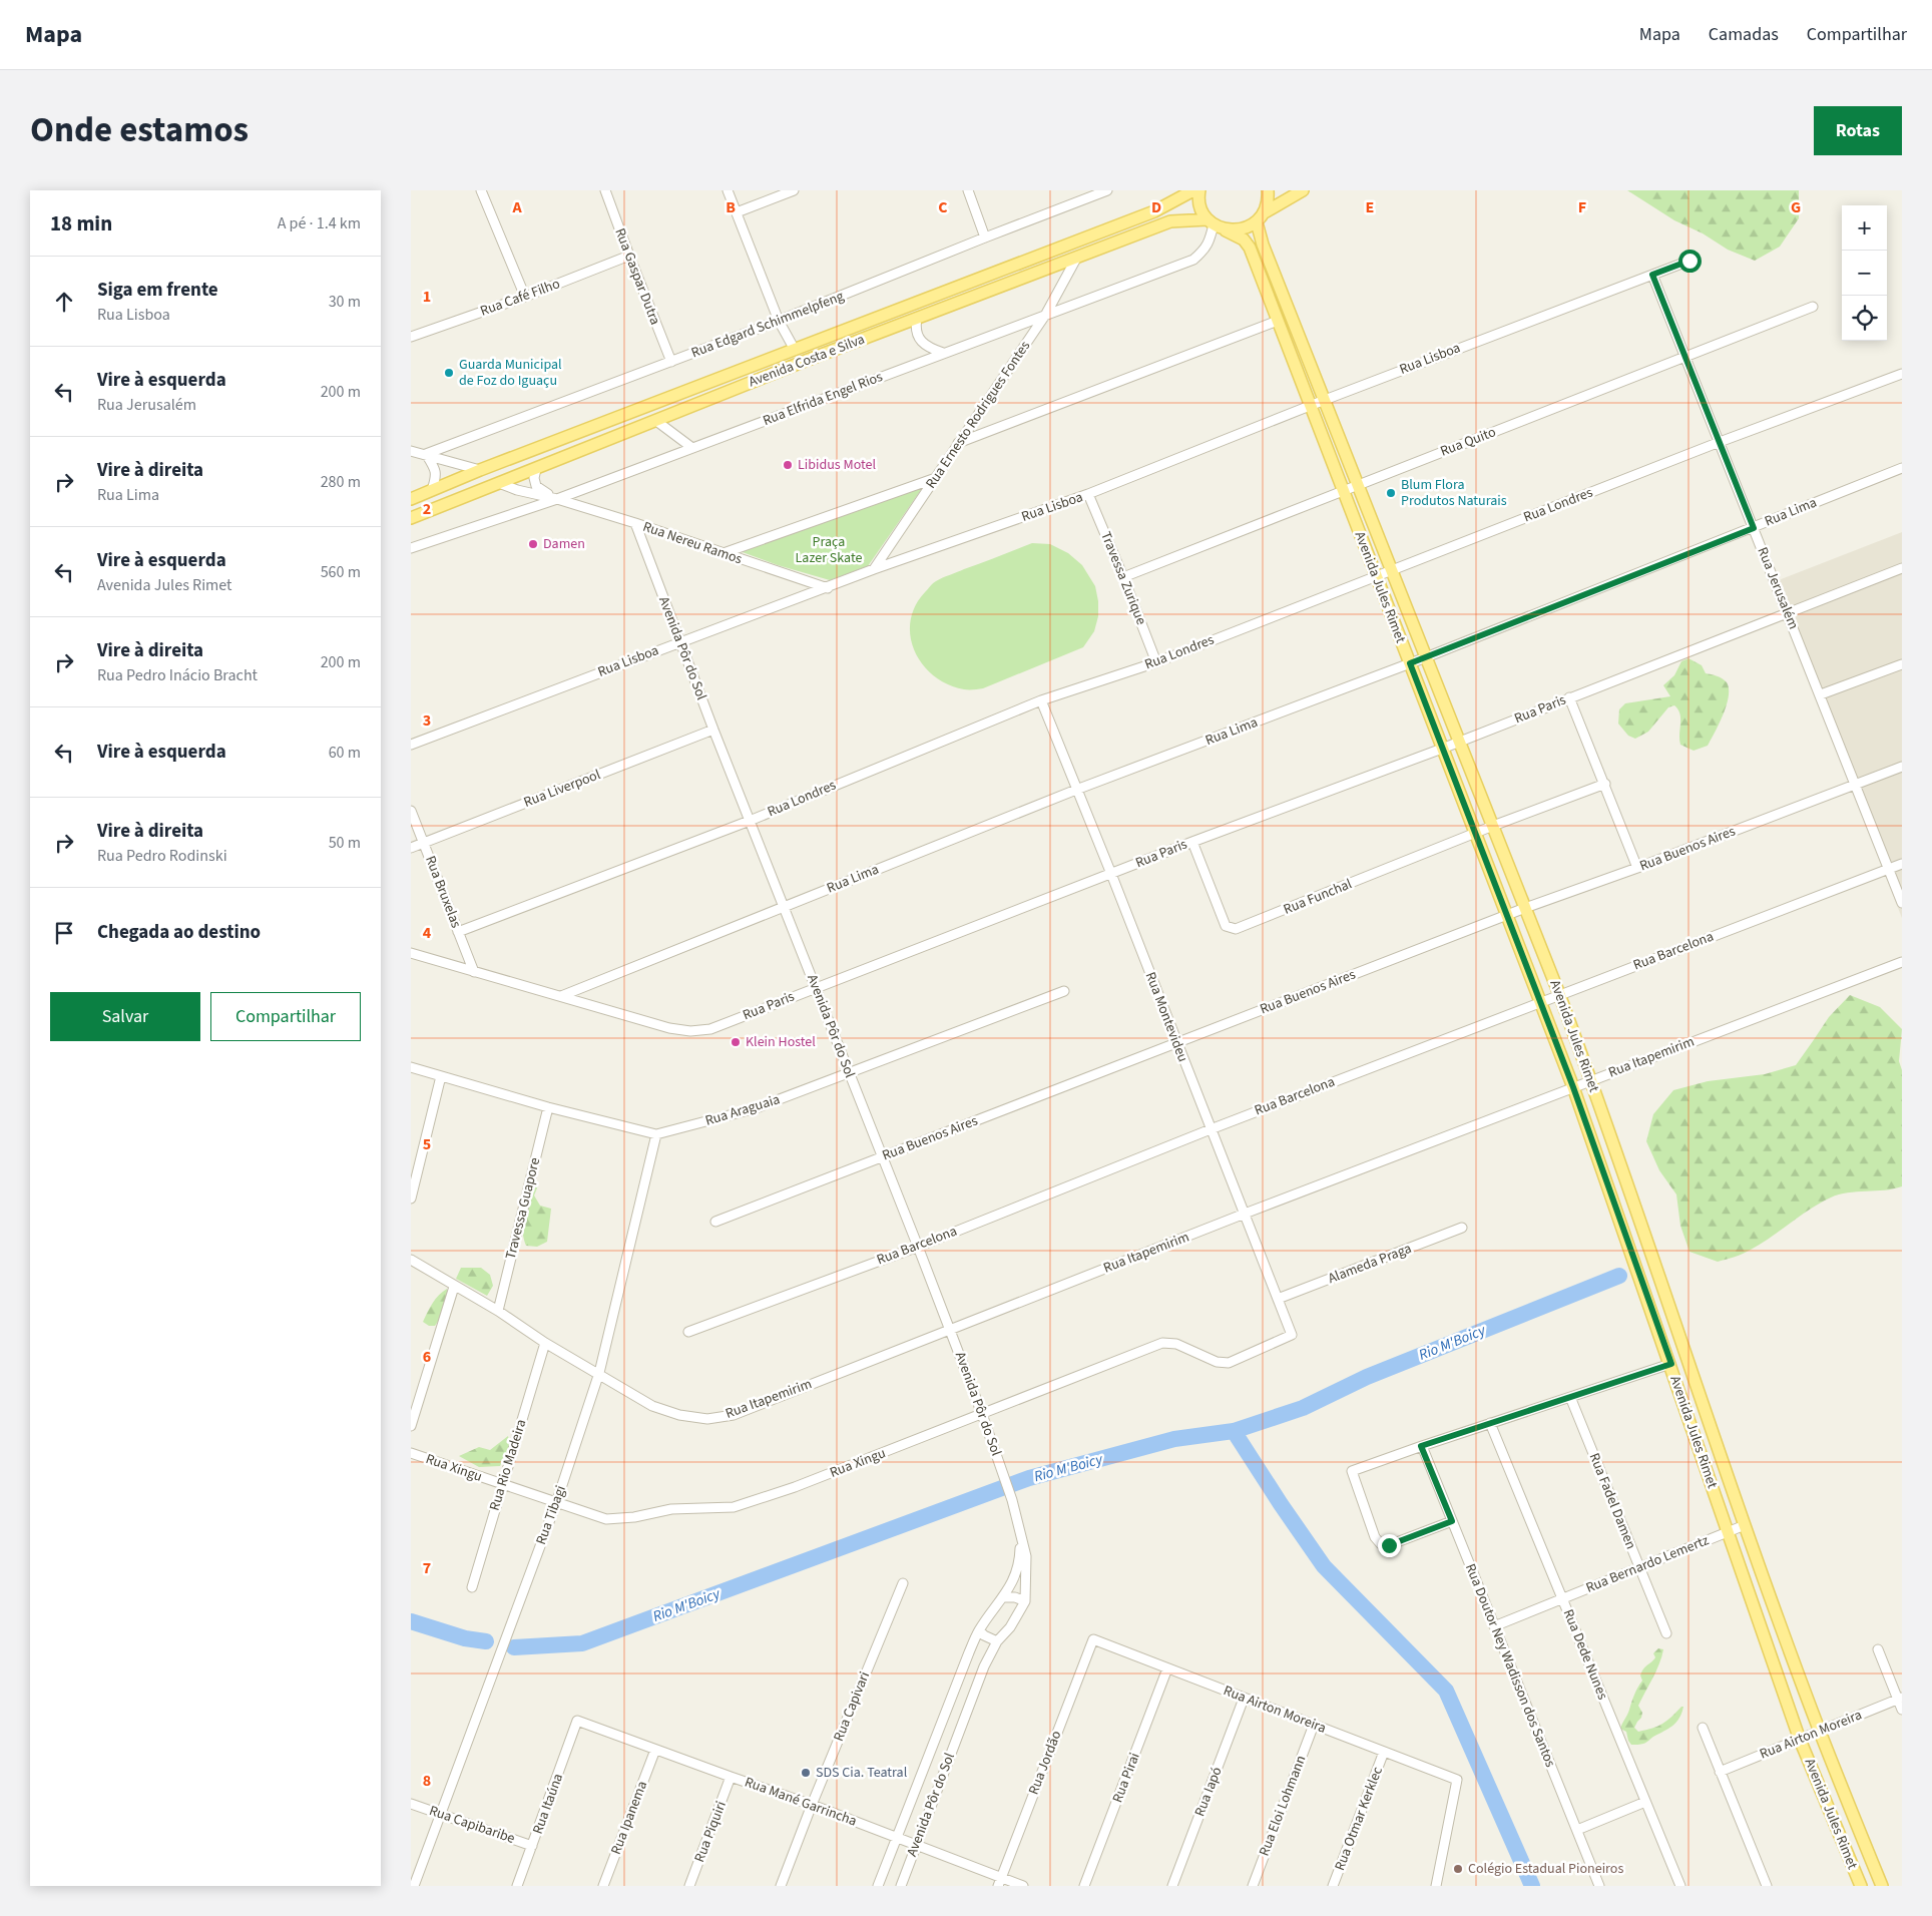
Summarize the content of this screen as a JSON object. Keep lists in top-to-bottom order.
{
  "streets": {
    "main road": ["Avenida Costa e Silva", "Avenida Jules Rimet"],
    "street": [
      "Rua Gaspar Dutra",
      "Rua Café Filho",
      "Rua Edgard Schimmelpfeng",
      "Rua Lisboa",
      "Rua Elfrida Engel Rios",
      "Rua Ernesto Rodrigues Fontes",
      "Rua Quito",
      "Rua Londres",
      "Rua Lima",
      "Rua Nereu Ramos",
      "Travessa Zurique",
      "Rua Jerusalém",
      "Avenida Pôr do Sol",
      "Rua Paris",
      "Rua Liverpool",
      "Rua Buenos Aires",
      "Rua Bruxelas",
      "Rua Funchal",
      "Rua Barcelona",
      "Rua Montevideu",
      "Rua Itapemirim",
      "Rua Araguaia",
      "Travessa Guapore",
      "Alameda Praga",
      "Rua Xingu",
      "Rua Rio Madeira",
      "Rua Fadel Damen",
      "Rua Tibagi",
      "Rua Bernardo Lemertz",
      "Rua Dede Nunes",
      "Rua Doutor Ney Wadisson dos Santos",
      "Rua Capivari",
      "Rua Airton Moreira",
      "Rua Jordão",
      "Rua Pirai",
      "Rua Iapó",
      "Rua Mané Garrincha",
      "Rua Itaúna",
      "Rua Eloi Lohmann",
      "Rua Ipanema",
      "Rua Otmar Kerklec",
      "Rua Capibaribe",
      "Rua Piquiri"
    ]
  },
  "crossings": [
    ["Rua Gaspar Dutra", "Rua Café Filho"],
    ["Rua Gaspar Dutra", "Rua Edgard Schimmelpfeng"],
    ["Rua Lisboa", "Rua Ernesto Rodrigues Fontes"],
    ["Rua Lisboa", "Rua Nereu Ramos"],
    ["Rua Lisboa", "Travessa Zurique"],
    ["Rua Lisboa", "Avenida Jules Rimet"],
    ["Rua Lisboa", "Rua Jerusalém"],
    ["Rua Lisboa", "Avenida Pôr do Sol"],
    ["Avenida Costa e Silva", "Rua Elfrida Engel Rios"],
    ["Avenida Costa e Silva", "Rua Ernesto Rodrigues Fontes"],
    ["Rua Elfrida Engel Rios", "Rua Ernesto Rodrigues Fontes"],
    ["Rua Elfrida Engel Rios", "Rua Nereu Ramos"],
    ["Rua Quito", "Travessa Zurique"],
    ["Rua Quito", "Avenida Jules Rimet"],
    ["Rua Quito", "Rua Jerusalém"],
    ["Rua Londres", "Travessa Zurique"],
    ["Rua Londres", "Avenida Jules Rimet"],
    ["Rua Londres", "Rua Jerusalém"],
    ["Rua Londres", "Avenida Pôr do Sol"],
    ["Rua Londres", "Rua Bruxelas"],
    ["Rua Londres", "Rua Montevideu"],
    ["Rua Lima", "Avenida Jules Rimet"],
    ["Rua Lima", "Rua Jerusalém"],
    ["Rua Lima", "Avenida Pôr do Sol"],
    ["Rua Lima", "Rua Paris"],
    ["Rua Lima", "Rua Montevideu"],
    ["Rua Nereu Ramos", "Avenida Pôr do Sol"],
    ["Avenida Jules Rimet", "Rua Paris"],
    ["Avenida Jules Rimet", "Rua Buenos Aires"],
    ["Avenida Jules Rimet", "Rua Funchal"],
    ["Avenida Jules Rimet", "Rua Barcelona"],
    ["Avenida Jules Rimet", "Rua Itapemirim"],
    ["Avenida Jules Rimet", "Rua Bernardo Lemertz"],
    ["Avenida Jules Rimet", "Rua Airton Moreira"],
    ["Rua Jerusalém", "Rua Paris"],
    ["Rua Jerusalém", "Rua Buenos Aires"],
    ["Rua Jerusalém", "Rua Barcelona"],
    ["Avenida Pôr do Sol", "Rua Paris"],
    ["Avenida Pôr do Sol", "Rua Liverpool"],
    ["Avenida Pôr do Sol", "Rua Buenos Aires"],
    ["Avenida Pôr do Sol", "Rua Barcelona"],
    ["Avenida Pôr do Sol", "Rua Itapemirim"],
    ["Avenida Pôr do Sol", "Rua Araguaia"],
    ["Avenida Pôr do Sol", "Rua Xingu"],
    ["Avenida Pôr do Sol", "Rua Mané Garrincha"],
    ["Rua Paris", "Rua Bruxelas"],
    ["Rua Paris", "Rua Funchal"],
    ["Rua Paris", "Rua Montevideu"],
    ["Rua Liverpool", "Rua Bruxelas"],
    ["Rua Buenos Aires", "Rua Montevideu"],
    ["Rua Barcelona", "Rua Montevideu"],
    ["Rua Montevideu", "Rua Itapemirim"],
    ["Rua Montevideu", "Alameda Praga"],
    ["Rua Montevideu", "Rua Xingu"],
    ["Rua Itapemirim", "Travessa Guapore"],
    ["Rua Itapemirim", "Rua Rio Madeira"],
    ["Rua Itapemirim", "Rua Tibagi"],
    ["Rua Araguaia", "Travessa Guapore"],
    ["Rua Araguaia", "Rua Tibagi"],
    ["Rua Xingu", "Rua Rio Madeira"],
    ["Rua Xingu", "Rua Tibagi"],
    ["Rua Fadel Damen", "Rua Bernardo Lemertz"],
    ["Rua Tibagi", "Rua Capibaribe"],
    ["Rua Bernardo Lemertz", "Rua Dede Nunes"],
    ["Rua Bernardo Lemertz", "Rua Doutor Ney Wadisson dos Santos"],
    ["Rua Capivari", "Rua Mané Garrincha"],
    ["Rua Airton Moreira", "Rua Jordão"],
    ["Rua Airton Moreira", "Rua Pirai"],
    ["Rua Airton Moreira", "Rua Iapó"],
    ["Rua Airton Moreira", "Rua Eloi Lohmann"],
    ["Rua Airton Moreira", "Rua Otmar Kerklec"],
    ["Rua Jordão", "Rua Mané Garrincha"],
    ["Rua Mané Garrincha", "Rua Itaúna"],
    ["Rua Mané Garrincha", "Rua Ipanema"],
    ["Rua Mané Garrincha", "Rua Piquiri"],
    ["Rua Itaúna", "Rua Capibaribe"]
  ],
  "water": ["Rio M'Boicy"],
  "parks": ["Praça Lazer Skate"],
  "places": [
    "Guarda Municipal de Foz do Iguaçu",
    "Libidus Motel",
    "Blum Flora Produtos Naturais",
    "Damen",
    "Klein Hostel",
    "SDS Cia. Teatral",
    "Colégio Estadual Pioneiros"
  ],
  "page": {
    "header": "Mapa",
    "nav": ["Mapa", "Camadas", "Compartilhar"],
    "title": "Onde estamos",
    "buttons": [
      "Rotas",
      ["Salvar", "Compartilhar"]
    ],
    "heading": ["18 min", "A pé · 1.4 km"],
    "map_buttons": ["+", "−"],
    "list": [
      ["Siga em frente", "Rua Lisboa", "30 m"],
      ["Vire à esquerda", "Rua Jerusalém", "200 m"],
      ["Vire à direita", "Rua Lima", "280 m"],
      ["Vire à esquerda", "Avenida Jules Rimet", "560 m"],
      ["Vire à direita", "Rua Pedro Inácio Bracht", "200 m"],
      ["Vire à esquerda", "60 m"],
      ["Vire à direita", "Rua Pedro Rodinski", "50 m"],
      "Chegada ao destino"
    ]
  },
  "grid": {
    "columns": [
      "A",
      "B",
      "C",
      "D",
      "E",
      "F",
      "G"
    ],
    "rows": [
      "1",
      "2",
      "3",
      "4",
      "5",
      "6",
      "7",
      "8"
    ]
  }
}
